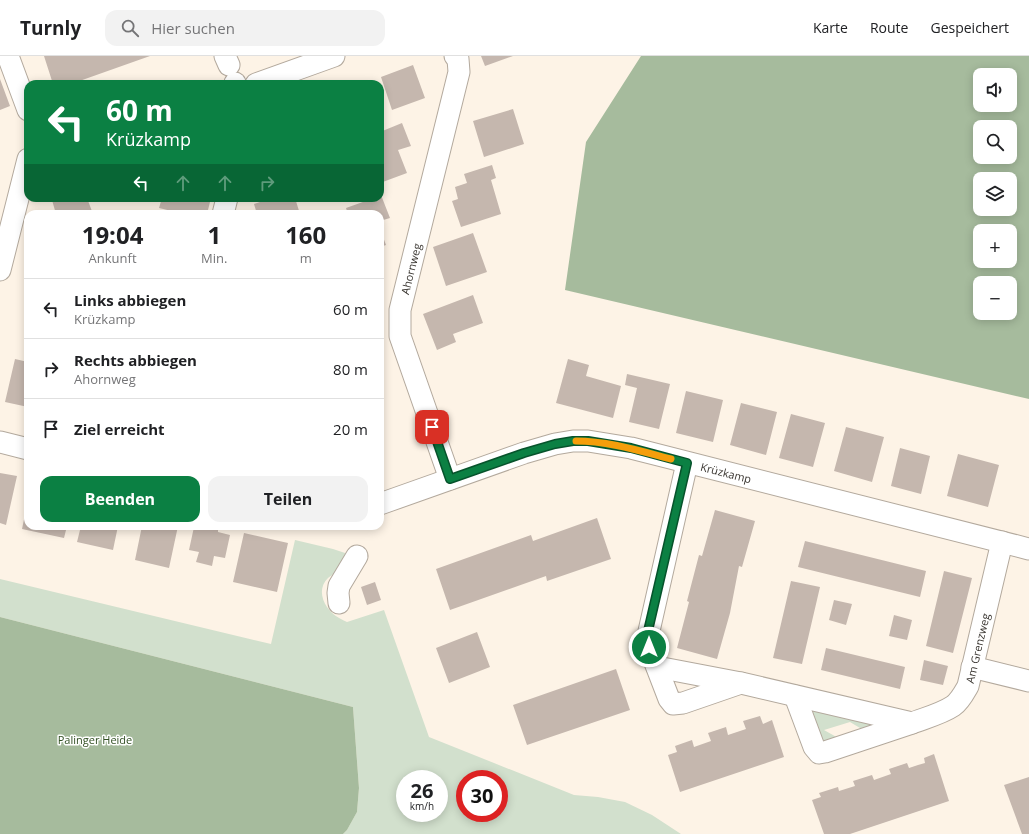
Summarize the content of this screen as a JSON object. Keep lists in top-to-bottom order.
{
  "streets": {
    "street": ["Ahornweg", "Krüzkamp", "Am Grenzweg"]
  },
  "crossings": [
    ["Ahornweg", "Krüzkamp"],
    ["Krüzkamp", "Am Grenzweg"]
  ],
  "parks": ["Palinger Heide"],
  "page": {
    "header": "Turnly",
    "search": "Hier suchen",
    "nav": ["Karte", "Route", "Gespeichert"],
    "map_buttons": ["+", "−"],
    "turn": ["60 m", "Krüzkamp"],
    "eta": [
      "19:04",
      "Ankunft",
      "1",
      "Min.",
      "160",
      "m"
    ],
    "list": [
      {
        "name": "Links abbiegen",
        "note": "Krüzkamp",
        "value": "60 m"
      },
      {
        "name": "Rechts abbiegen",
        "note": "Ahornweg",
        "value": "80 m"
      },
      {
        "name": "Ziel erreicht",
        "value": "20 m"
      }
    ],
    "buttons": ["Beenden", "Teilen"],
    "speed": "26 km/h",
    "limit": "30"
  }
}
